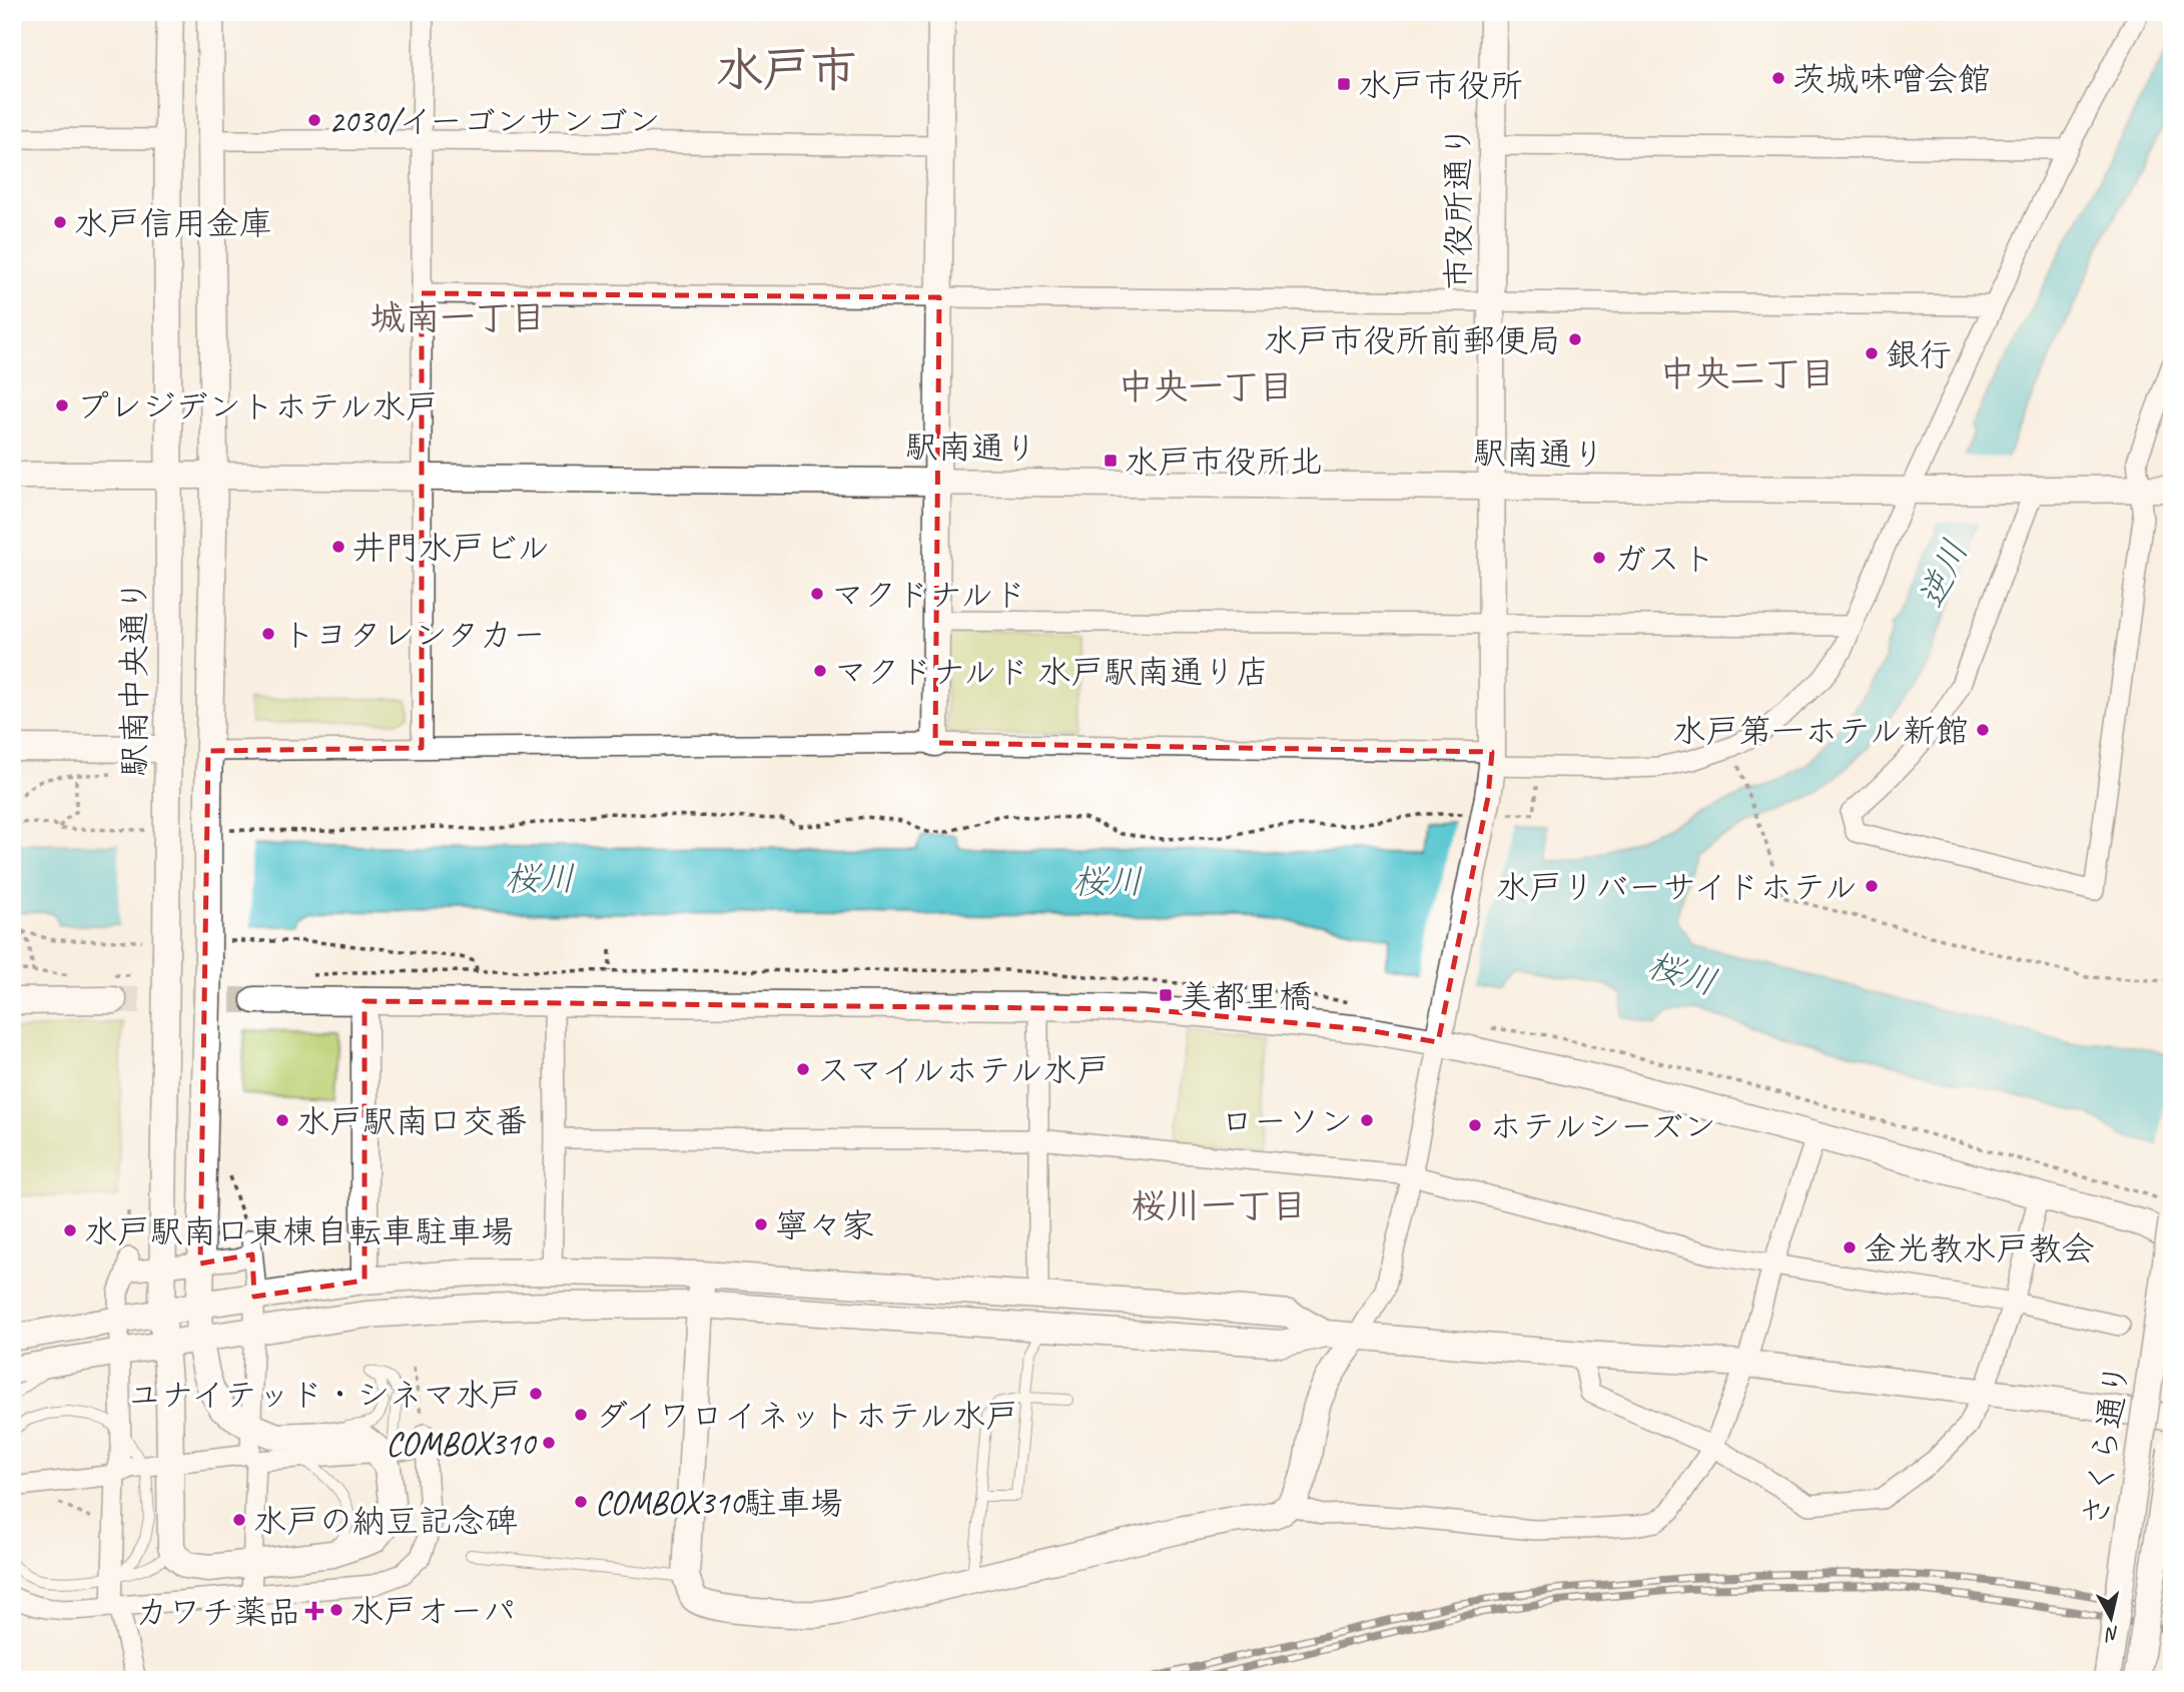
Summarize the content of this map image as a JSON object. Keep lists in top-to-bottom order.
{
  "streets": {
    "street": [
      "市役所通り",
      "駅南通り",
      "駅南中央通り",
      "さくら通り"
    ]
  },
  "crossings": [
    ["市役所通り", "駅南通り"],
    ["駅南通り", "駅南中央通り"]
  ],
  "districts": [
    "水戸市",
    "城南一丁目",
    "中央二丁目",
    "中央一丁目",
    "桜川一丁目"
  ],
  "water": ["逆川", "桜川"],
  "places": {
    "other": [
      "茨城味噌会館",
      "2030/イーゴンサンゴン",
      "水戸信用金庫",
      "水戸市役所前郵便局",
      "銀行",
      "プレジデントホテル水戸",
      "井門水戸ビル",
      "ガスト",
      "マクドナルド",
      "トヨタレンタカー",
      "マクドナルド 水戸駅南通り店",
      "水戸第一ホテル新館",
      "水戸リバーサイドホテル",
      "スマイルホテル水戸",
      "水戸駅南口交番",
      "ローソン",
      "ホテルシーズン",
      "寧々家",
      "水戸駅南口東棟自転車駐車場",
      "金光教水戸教会",
      "ユナイテッド・シネマ水戸",
      "ダイワロイネットホテル水戸",
      "COMBOX310",
      "COMBOX310駐車場",
      "水戸の納豆記念碑",
      "水戸オーパ"
    ],
    "transit": ["水戸市役所", "水戸市役所北", "美都里橋"],
    "health": ["カワチ薬品"]
  },
  "north": "bottom"
}
